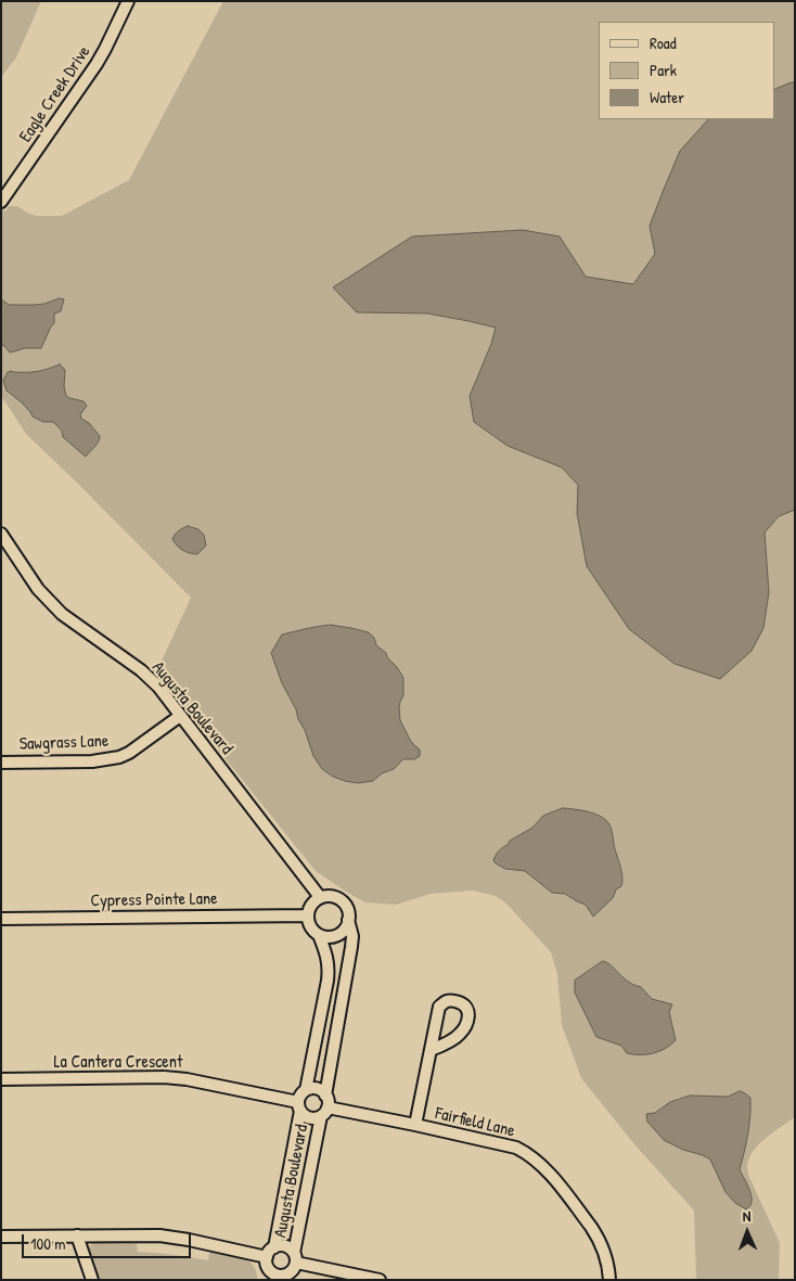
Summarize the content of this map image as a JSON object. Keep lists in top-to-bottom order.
{
  "streets": {
    "street": [
      "Eagle Creek Drive",
      "Augusta Boulevard",
      "Sawgrass Lane",
      "Cypress Pointe Lane",
      "La Cantera Crescent",
      "Fairfield Lane"
    ]
  },
  "crossings": [
    ["Augusta Boulevard", "Sawgrass Lane"],
    ["Augusta Boulevard", "Cypress Pointe Lane"],
    ["Augusta Boulevard", "La Cantera Crescent"],
    ["Augusta Boulevard", "Fairfield Lane"],
    ["La Cantera Crescent", "Fairfield Lane"]
  ],
  "legend": ["Road", "Park", "Water"],
  "scale_bar": "100 m",
  "north": "top"
}
